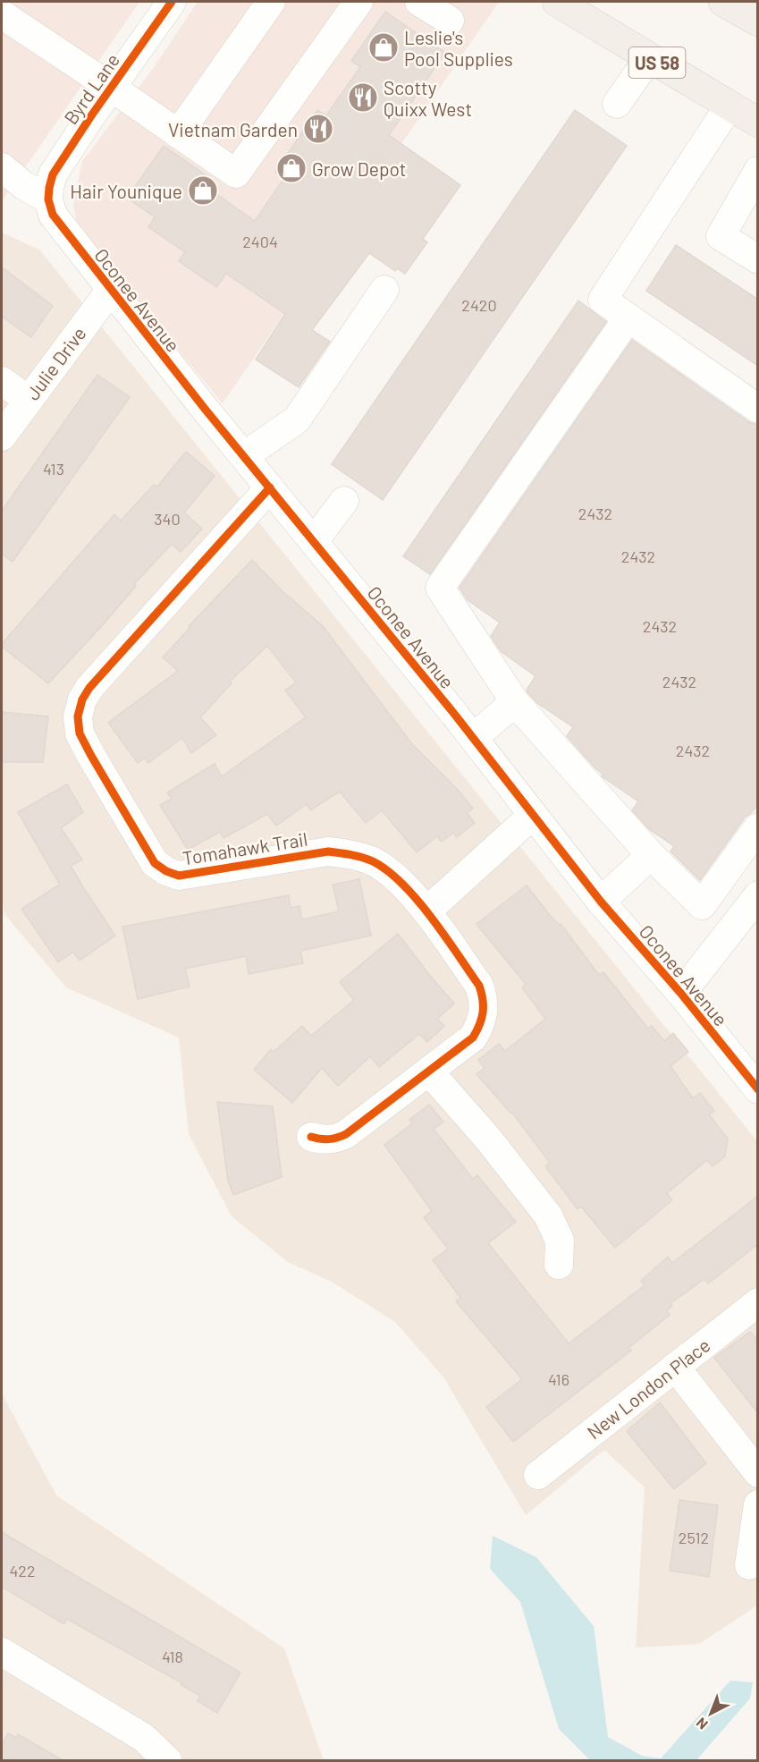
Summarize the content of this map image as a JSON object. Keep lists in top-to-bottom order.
{
  "streets": {
    "main road": ["US 58"],
    "street": [
      "Byrd Lane",
      "Oconee Avenue",
      "Julie Drive",
      "Tomahawk Trail",
      "New London Place"
    ]
  },
  "crossings": [
    ["Byrd Lane", "Oconee Avenue"],
    ["Oconee Avenue", "Julie Drive"],
    ["Oconee Avenue", "Tomahawk Trail"]
  ],
  "places": {
    "shop": ["Leslie's Pool Supplies", "Grow Depot", "Hair Younique"],
    "restaurant": ["Scotty Quixx West", "Vietnam Garden"]
  },
  "house_numbers": [
    "2404",
    "2420",
    "413",
    "2432",
    "340",
    "2432",
    "2432",
    "2432",
    "2432",
    "416",
    "2512",
    "422",
    "418"
  ],
  "north": "bottom left"
}
